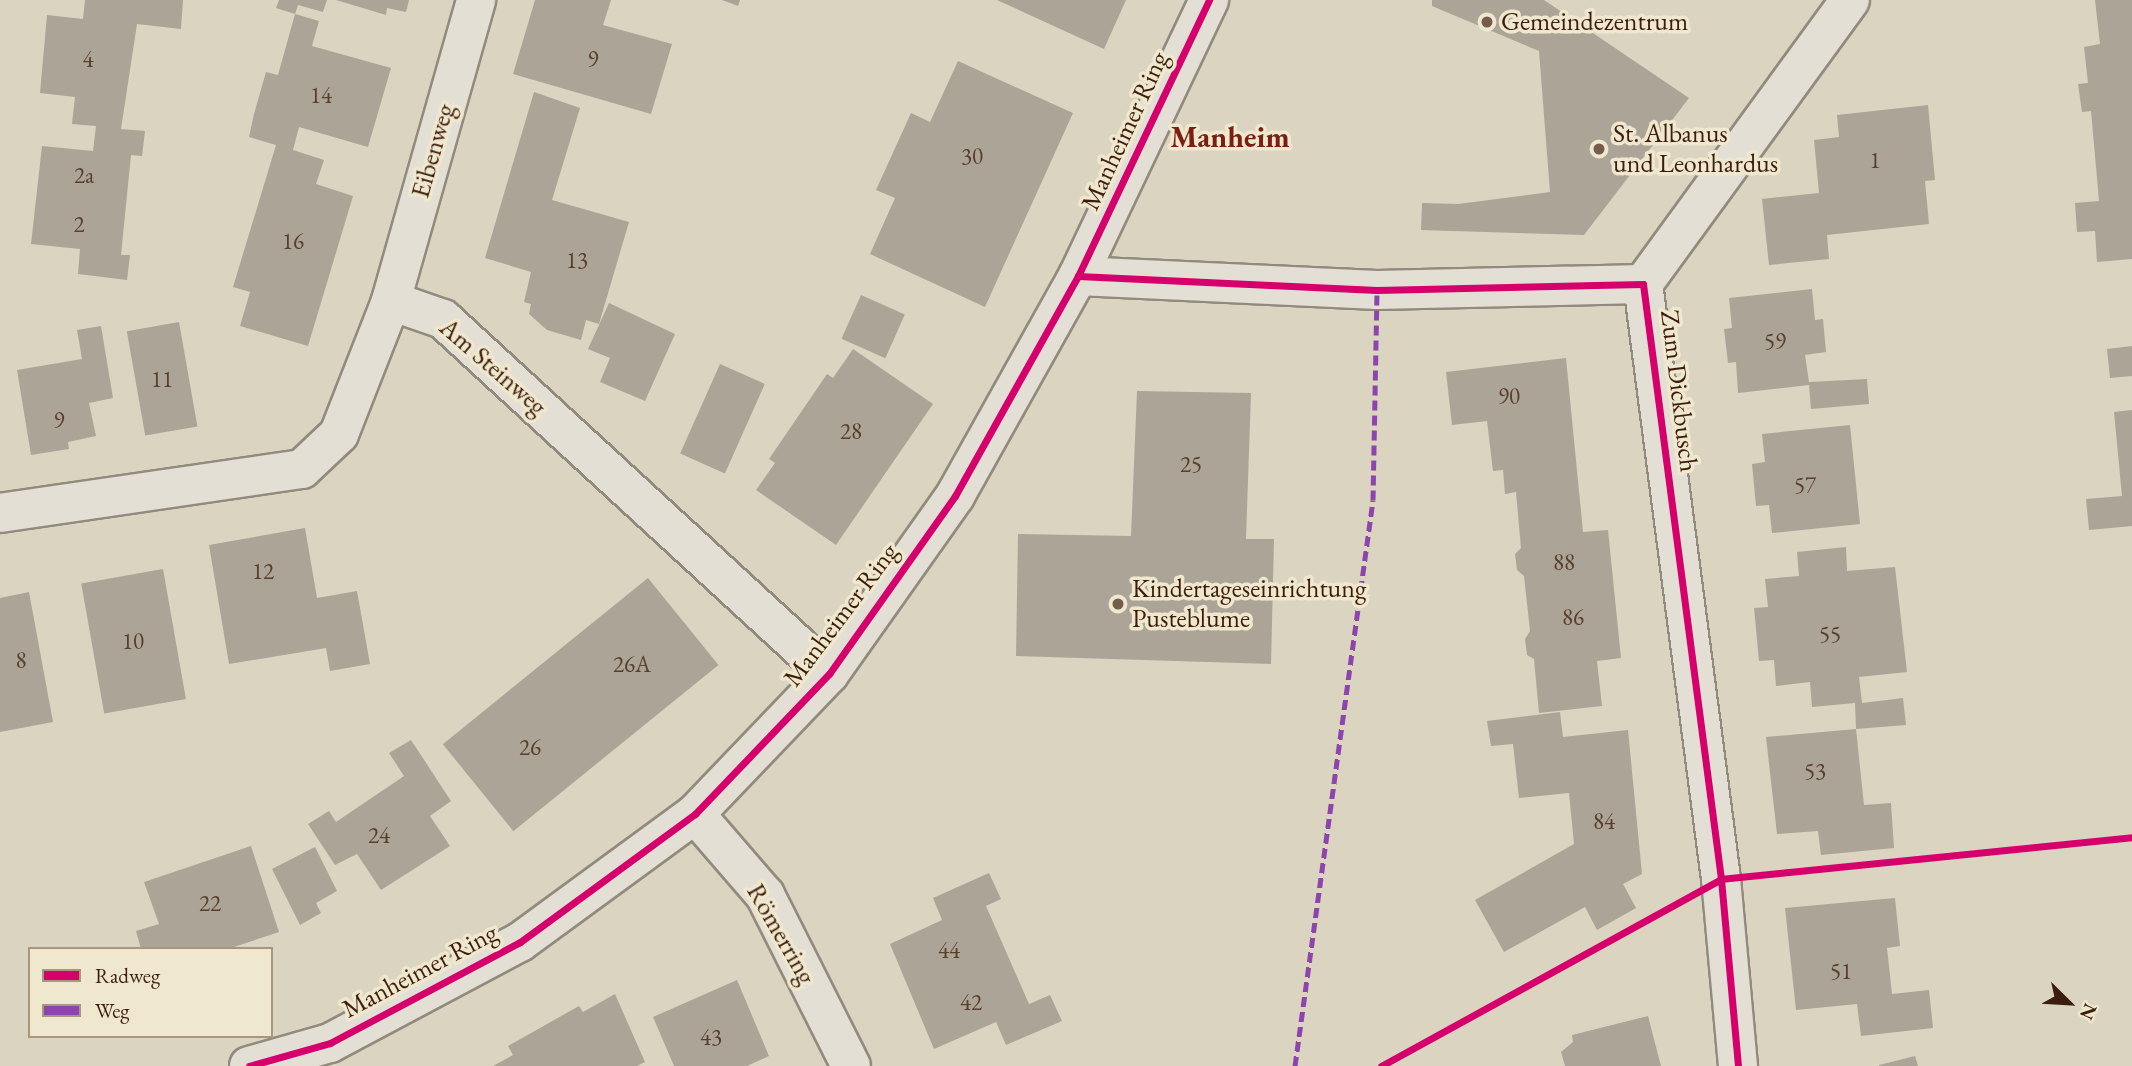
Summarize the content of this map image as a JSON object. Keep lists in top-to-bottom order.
{
  "streets": {
    "street": [
      "Manheimer Ring",
      "Eibenweg",
      "Am Steinweg",
      "Zum Dickbusch",
      "Römerring"
    ]
  },
  "crossings": [
    ["Manheimer Ring", "Am Steinweg"],
    ["Manheimer Ring", "Zum Dickbusch"],
    ["Manheimer Ring", "Römerring"],
    ["Eibenweg", "Am Steinweg"]
  ],
  "districts": ["Manheim"],
  "places": ["Gemeindezentrum", "St. Albanus und Leonhardus", "Kindertageseinrichtung Pusteblume"],
  "house_numbers": [
    "4",
    "9",
    "14",
    "30",
    "1",
    "2a",
    "2",
    "16",
    "13",
    "59",
    "11",
    "90",
    "9",
    "28",
    "25",
    "57",
    "88",
    "12",
    "86",
    "55",
    "10",
    "8",
    "26A",
    "26",
    "53",
    "84",
    "24",
    "22",
    "44",
    "51",
    "42",
    "43"
  ],
  "legend": ["Radweg", "Weg"],
  "north": "bottom right"
}
